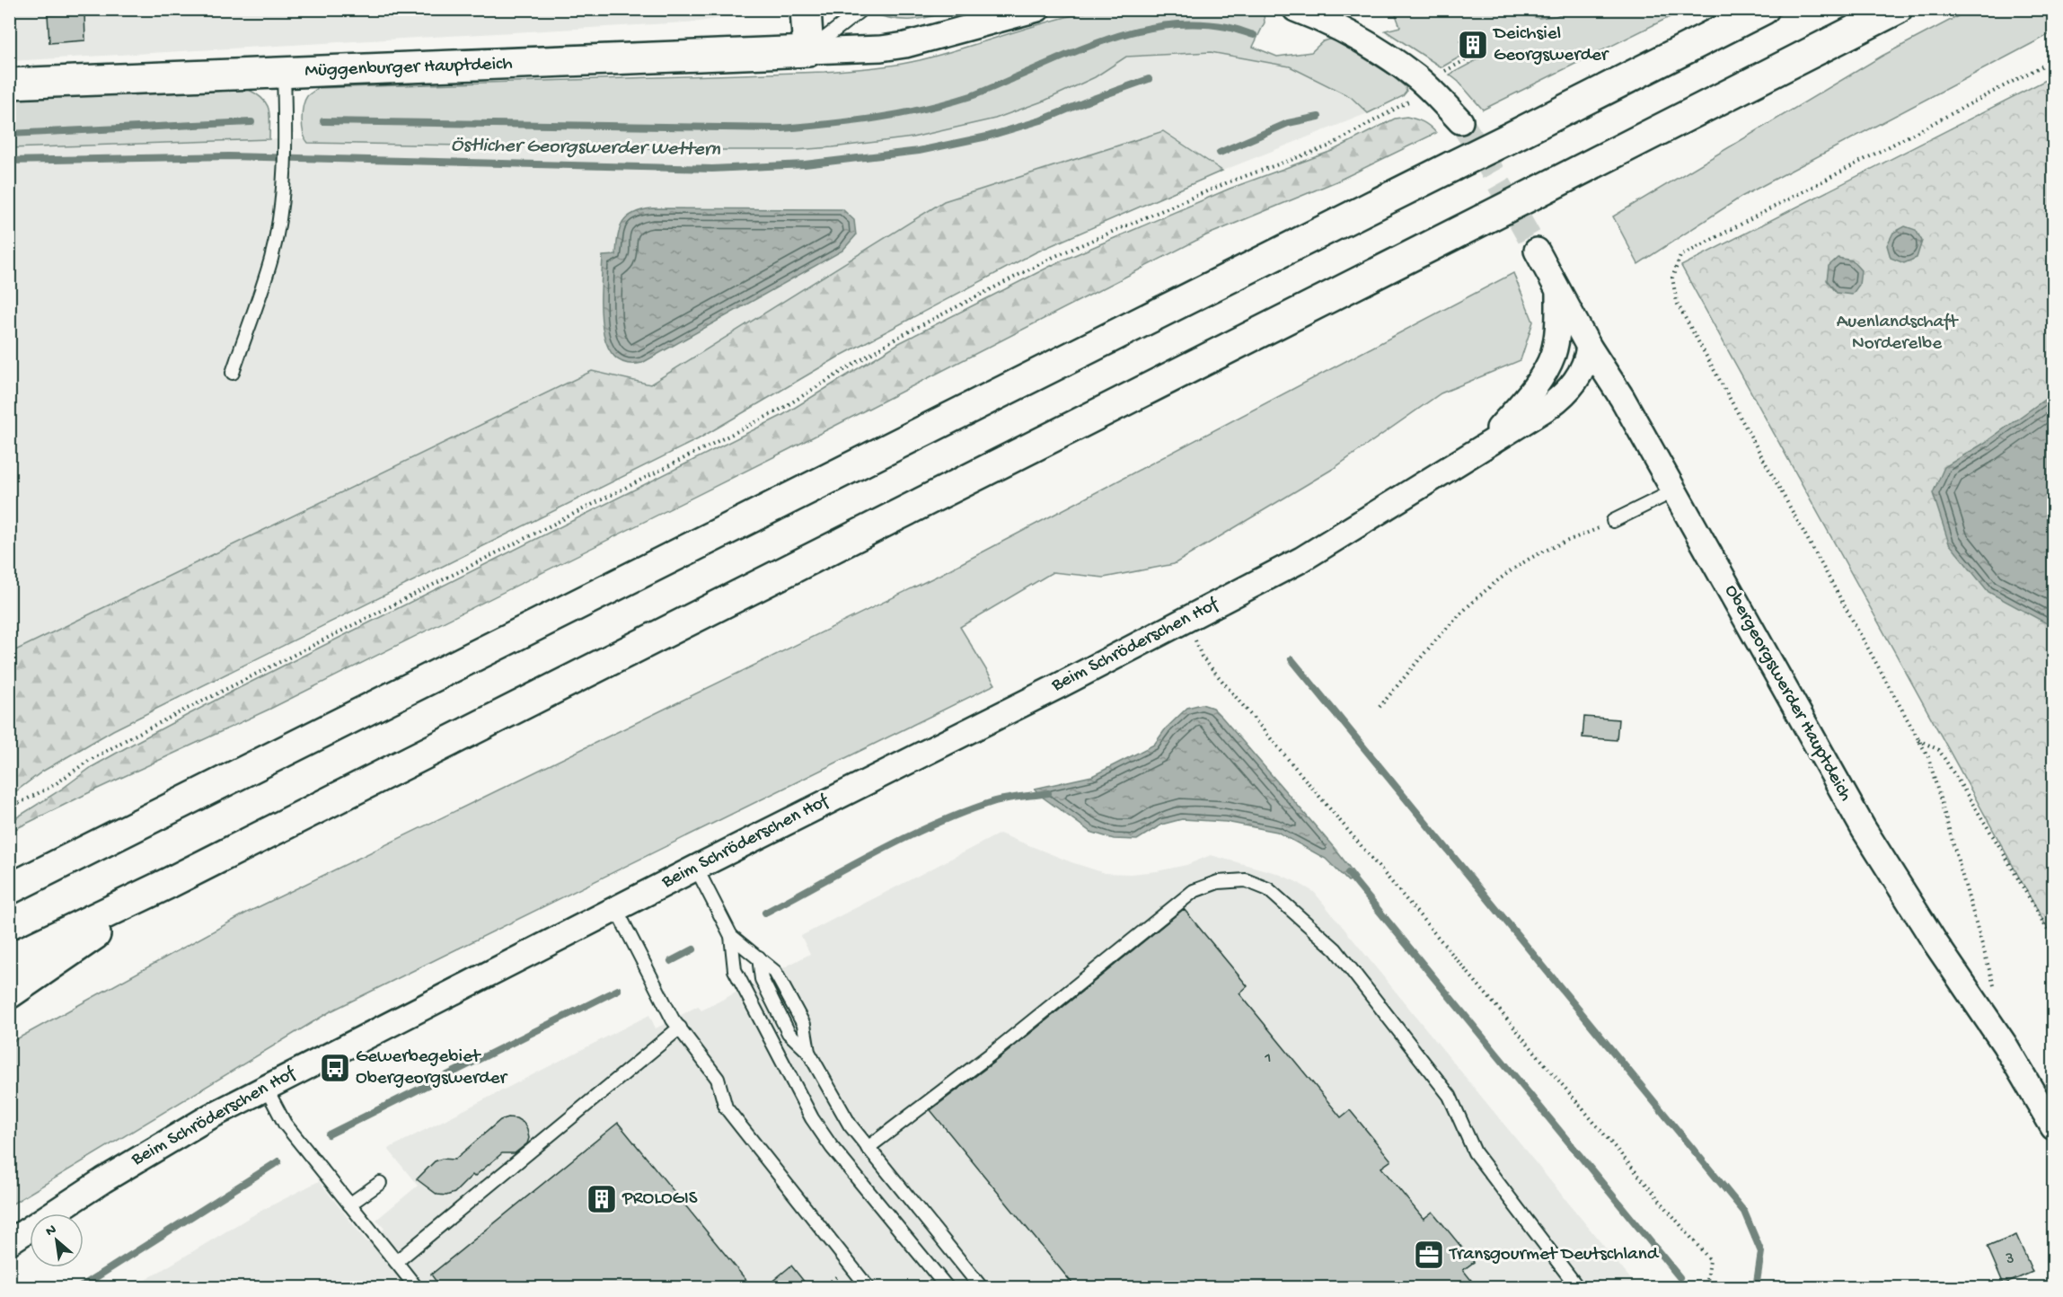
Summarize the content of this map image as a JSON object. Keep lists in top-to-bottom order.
{
  "streets": {
    "main road": ["Müggenburger Hauptdeich"],
    "street": ["Beim Schröderschen Hof", "Obergeorgswerder Hauptdeich"]
  },
  "crossings": [
    ["Beim Schröderschen Hof", "Obergeorgswerder Hauptdeich"]
  ],
  "water": ["Östlicher Georgswerder Wettern"],
  "parks": ["Auenlandschaft Norderelbe"],
  "places": {
    "building": ["Deichsiel Georgswerder", "PROLOGIS"],
    "bus stop": ["Gewerbegebiet Obergeorgswerder"],
    "office": ["Transgourmet Deutschland"]
  },
  "house_numbers": ["1", "3"],
  "north": "top left"
}
